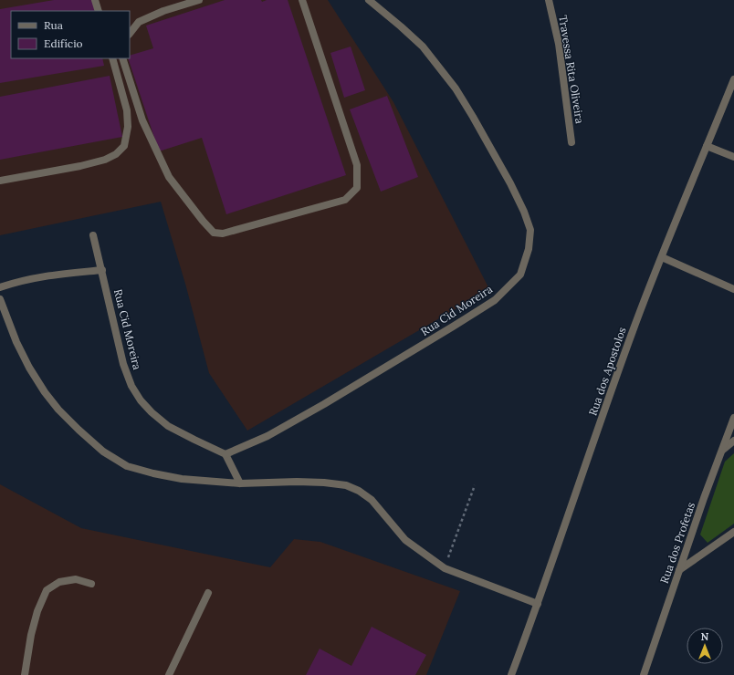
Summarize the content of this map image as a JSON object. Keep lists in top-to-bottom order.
{
  "streets": {
    "street": [
      "Travessa Rita Oliveira",
      "Rua Cid Moreira",
      "Rua dos Apostolos",
      "Rua dos Profetas"
    ]
  },
  "legend": ["Rua", "Edifício"],
  "north": "top"
}
